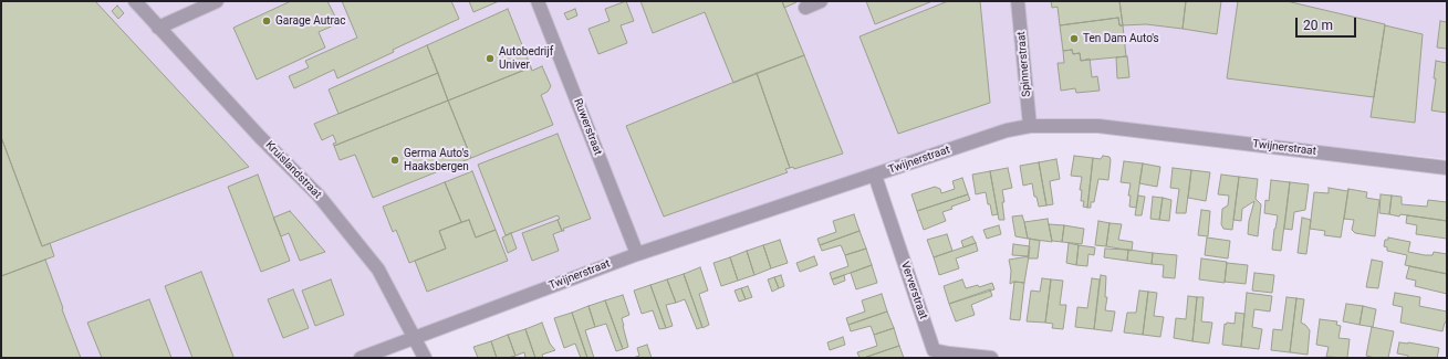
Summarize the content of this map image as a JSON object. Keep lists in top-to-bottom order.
{
  "streets": {
    "street": [
      "Spinnerstraat",
      "Ruwerstraat",
      "Twijnerstraat",
      "Kruislandstraat",
      "Ververstraat"
    ]
  },
  "crossings": [
    ["Spinnerstraat", "Twijnerstraat"],
    ["Ruwerstraat", "Twijnerstraat"],
    ["Twijnerstraat", "Kruislandstraat"],
    ["Twijnerstraat", "Ververstraat"]
  ],
  "places": [
    "Garage Autrac",
    "Ten Dam Auto's",
    "Autobedrijf Univer",
    "Germa Auto's Haaksbergen"
  ],
  "scale_bar": "20 m"
}
